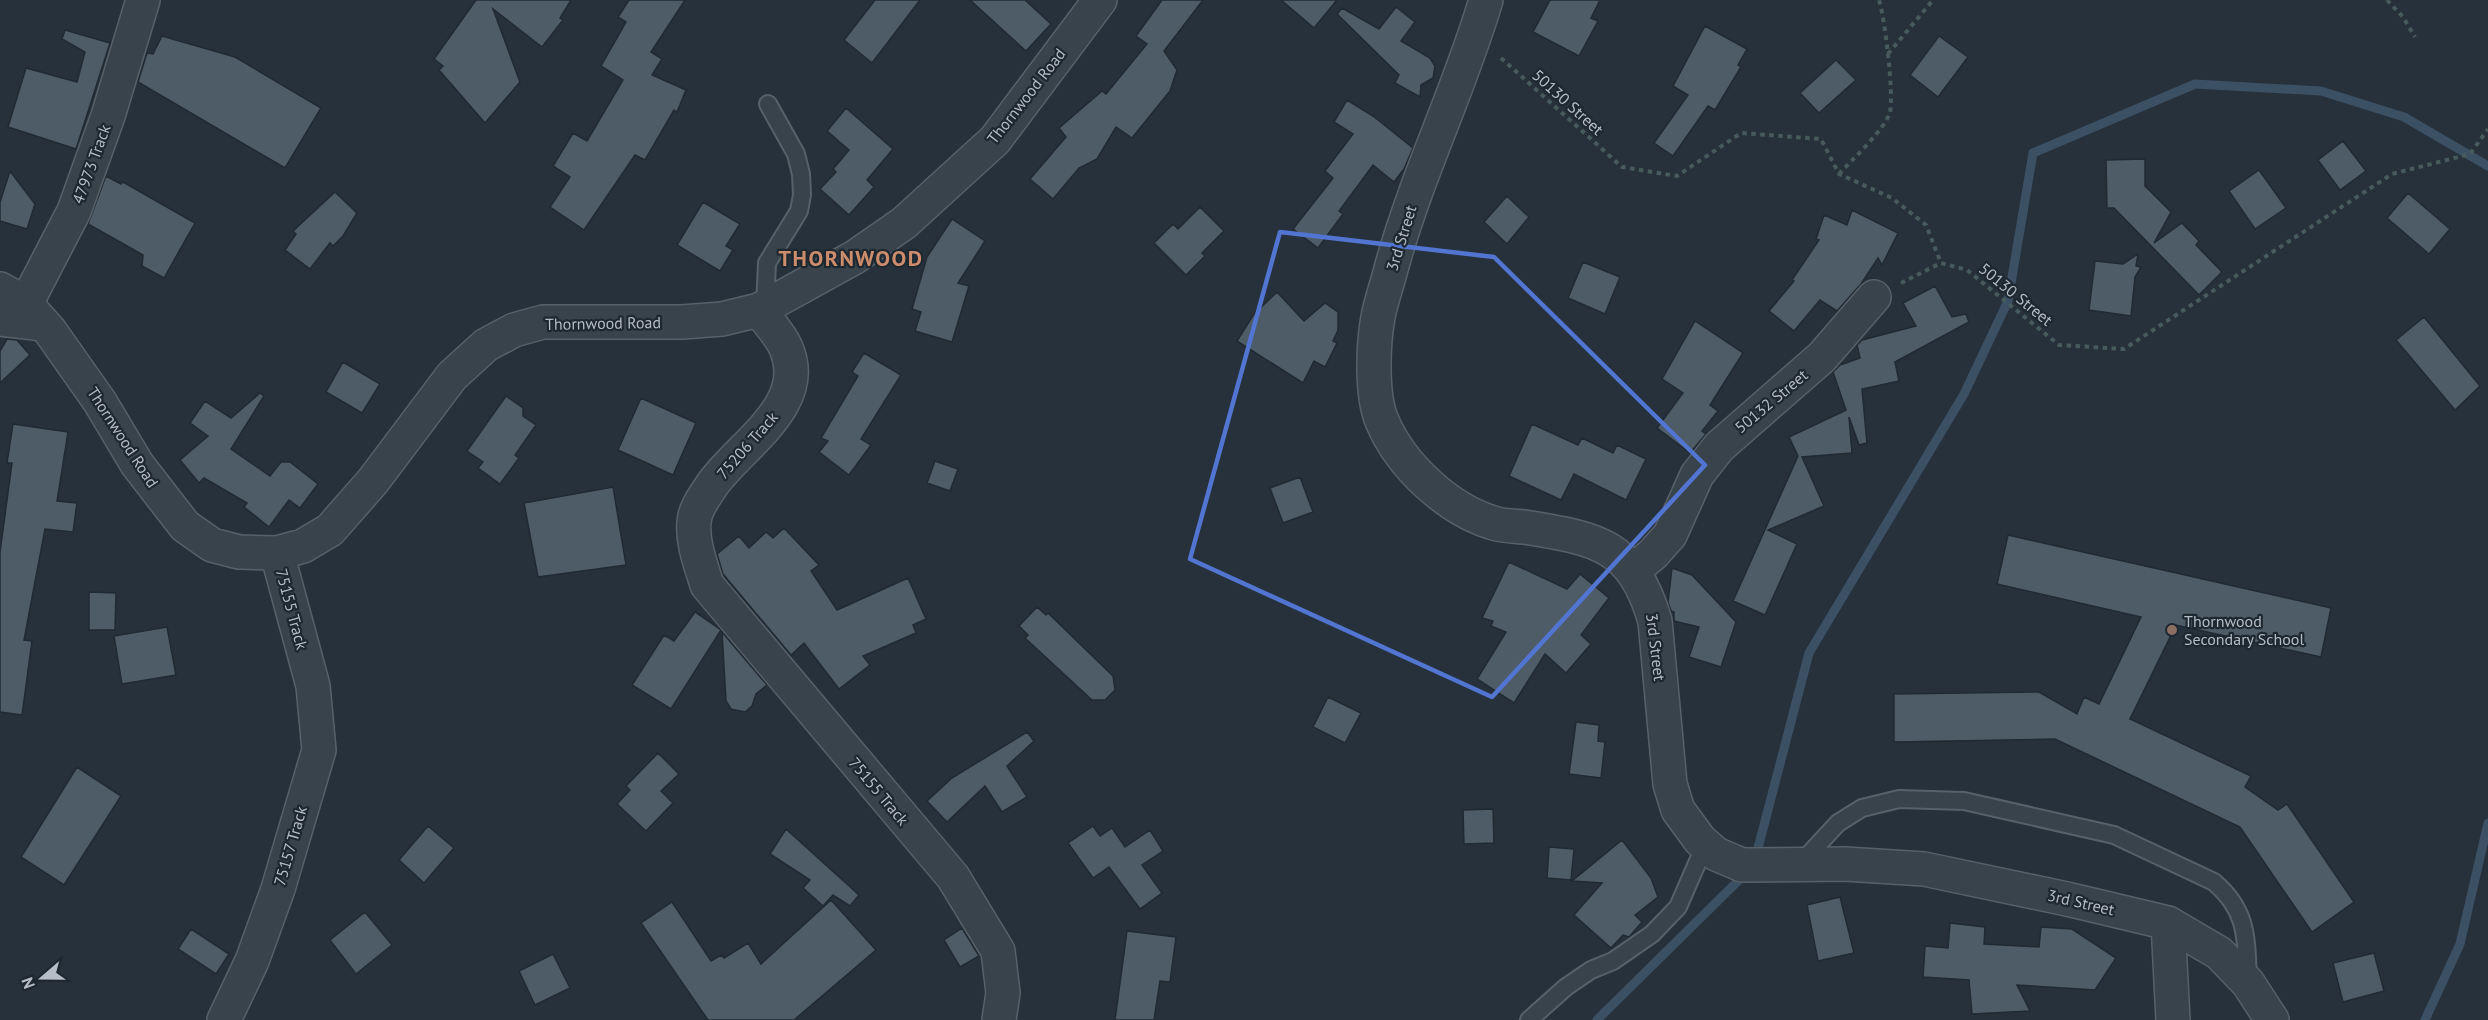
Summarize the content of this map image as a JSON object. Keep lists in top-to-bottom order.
{
  "streets": {
    "street": [
      "Thornwood Road",
      "47973 Track",
      "3rd Street",
      "50132 Street",
      "75206 Track",
      "75155 Track",
      "75157 Track"
    ],
    "path": ["50130 Street"]
  },
  "crossings": [
    ["Thornwood Road", "47973 Track"],
    ["Thornwood Road", "75206 Track"],
    ["Thornwood Road", "75155 Track"],
    ["50130 Street", "3rd Street"],
    ["3rd Street", "50132 Street"],
    ["75206 Track", "75155 Track"],
    ["75155 Track", "75157 Track"]
  ],
  "districts": ["THORNWOOD"],
  "places": ["Thornwood Secondary School"],
  "north": "left"
}
